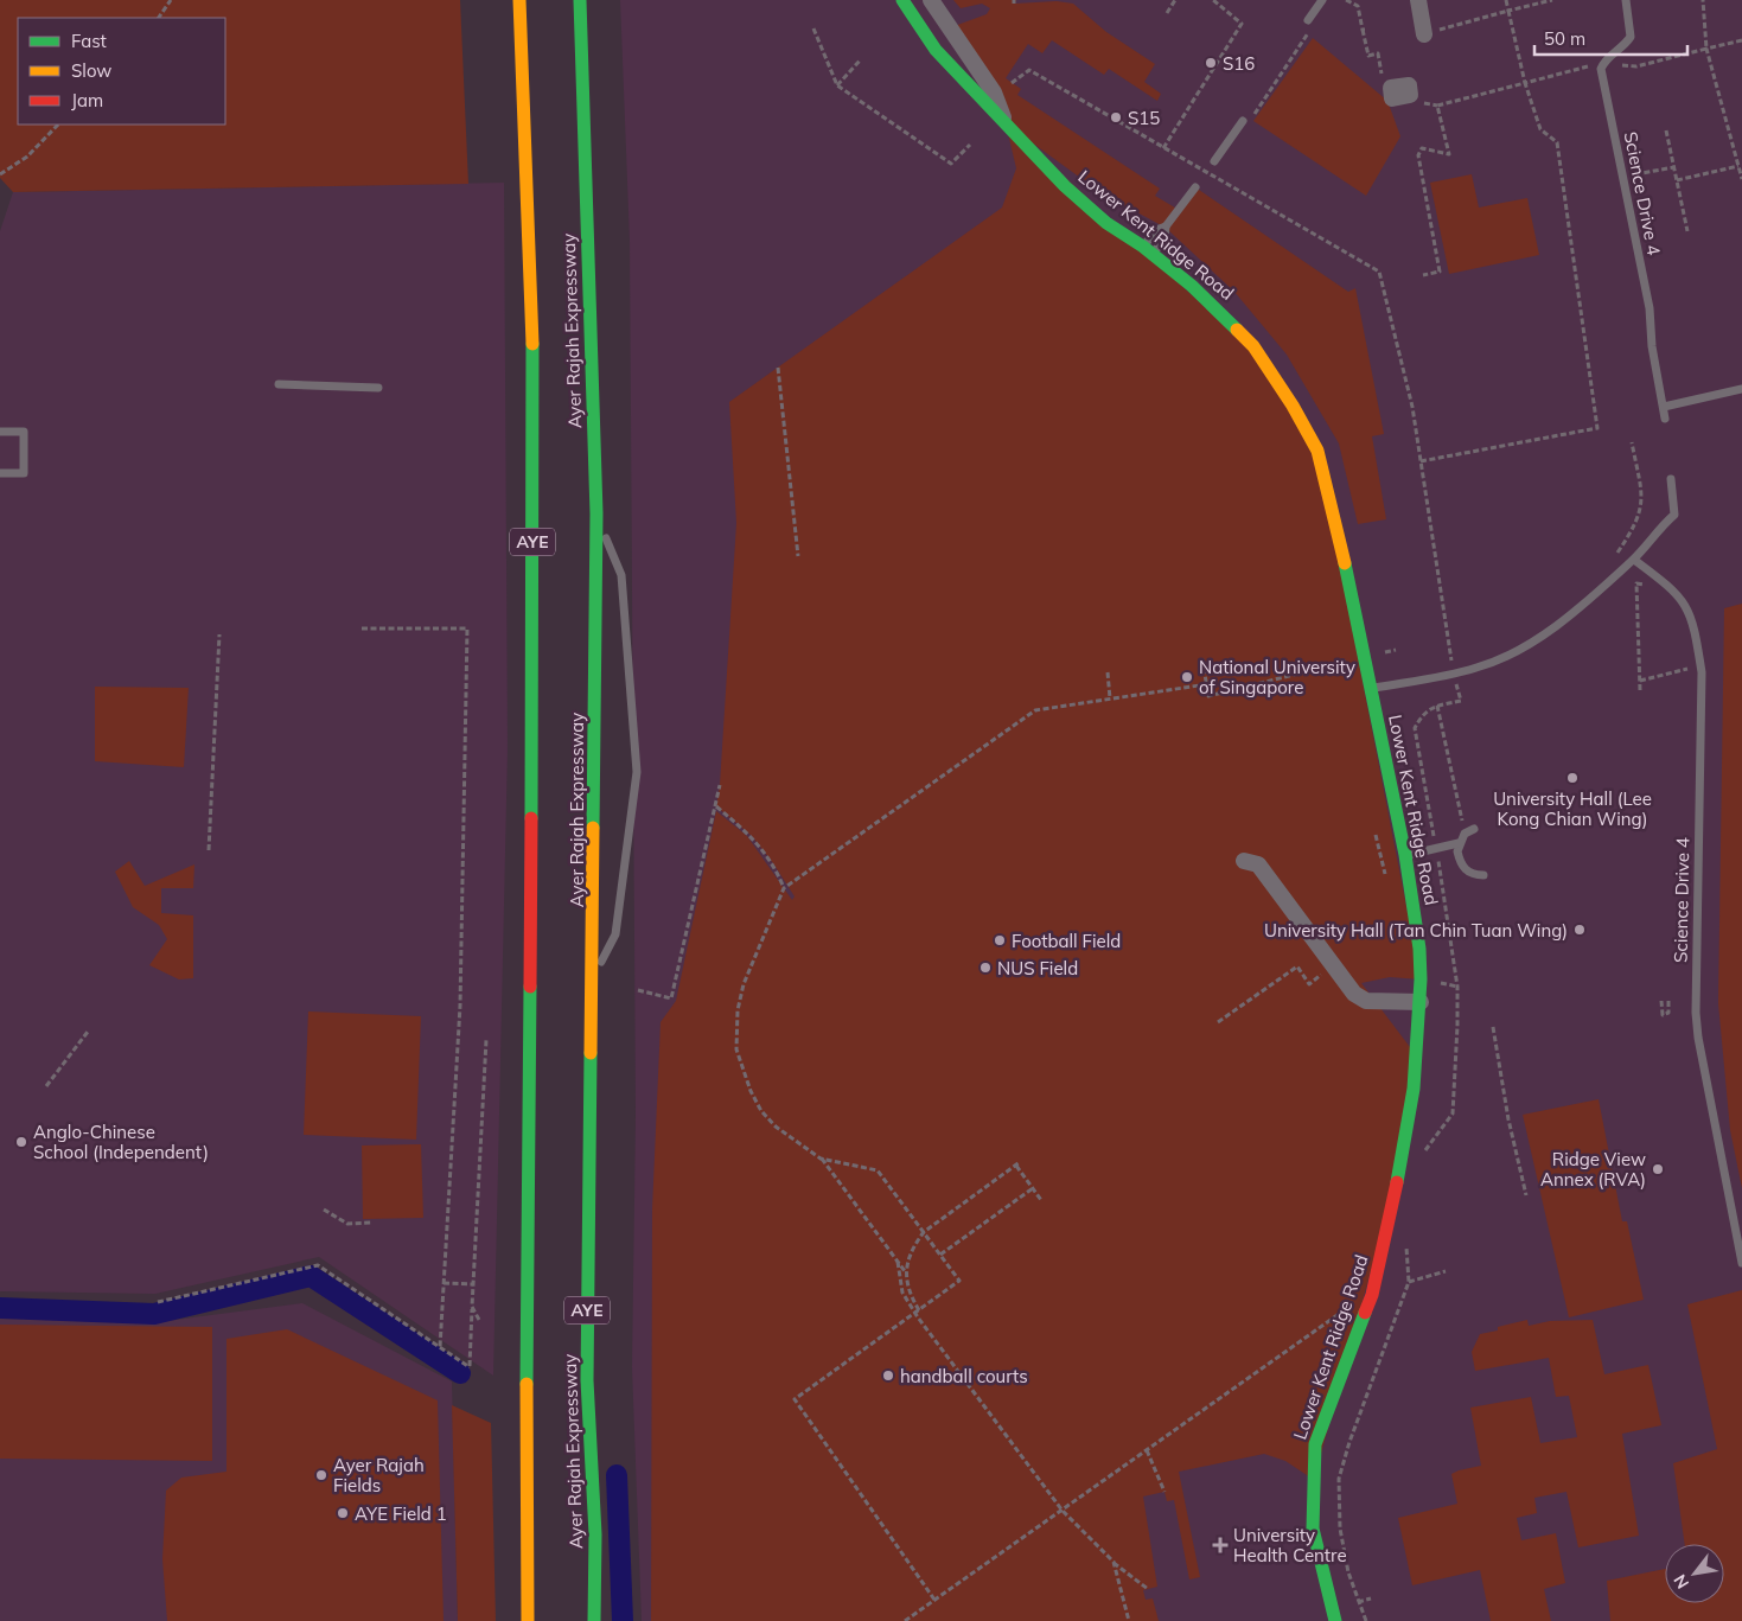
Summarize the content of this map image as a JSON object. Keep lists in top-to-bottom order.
{
  "streets": {
    "main road": ["Lower Kent Ridge Road", "Ayer Rajah Expressway", "AYE"],
    "lane": ["Science Drive 4"]
  },
  "places": {
    "other": [
      "S16",
      "S15",
      "National University of Singapore",
      "University Hall (Lee Kong Chian Wing)",
      "University Hall (Tan Chin Tuan Wing)",
      "Football Field",
      "NUS Field",
      "Anglo-Chinese School (Independent)",
      "Ridge View Annex (RVA)",
      "handball courts",
      "Ayer Rajah Fields",
      "AYE Field 1"
    ],
    "health": ["University Health Centre"]
  },
  "legend": ["Fast", "Slow", "Jam"],
  "scale_bar": "50 m",
  "north": "bottom left"
}
